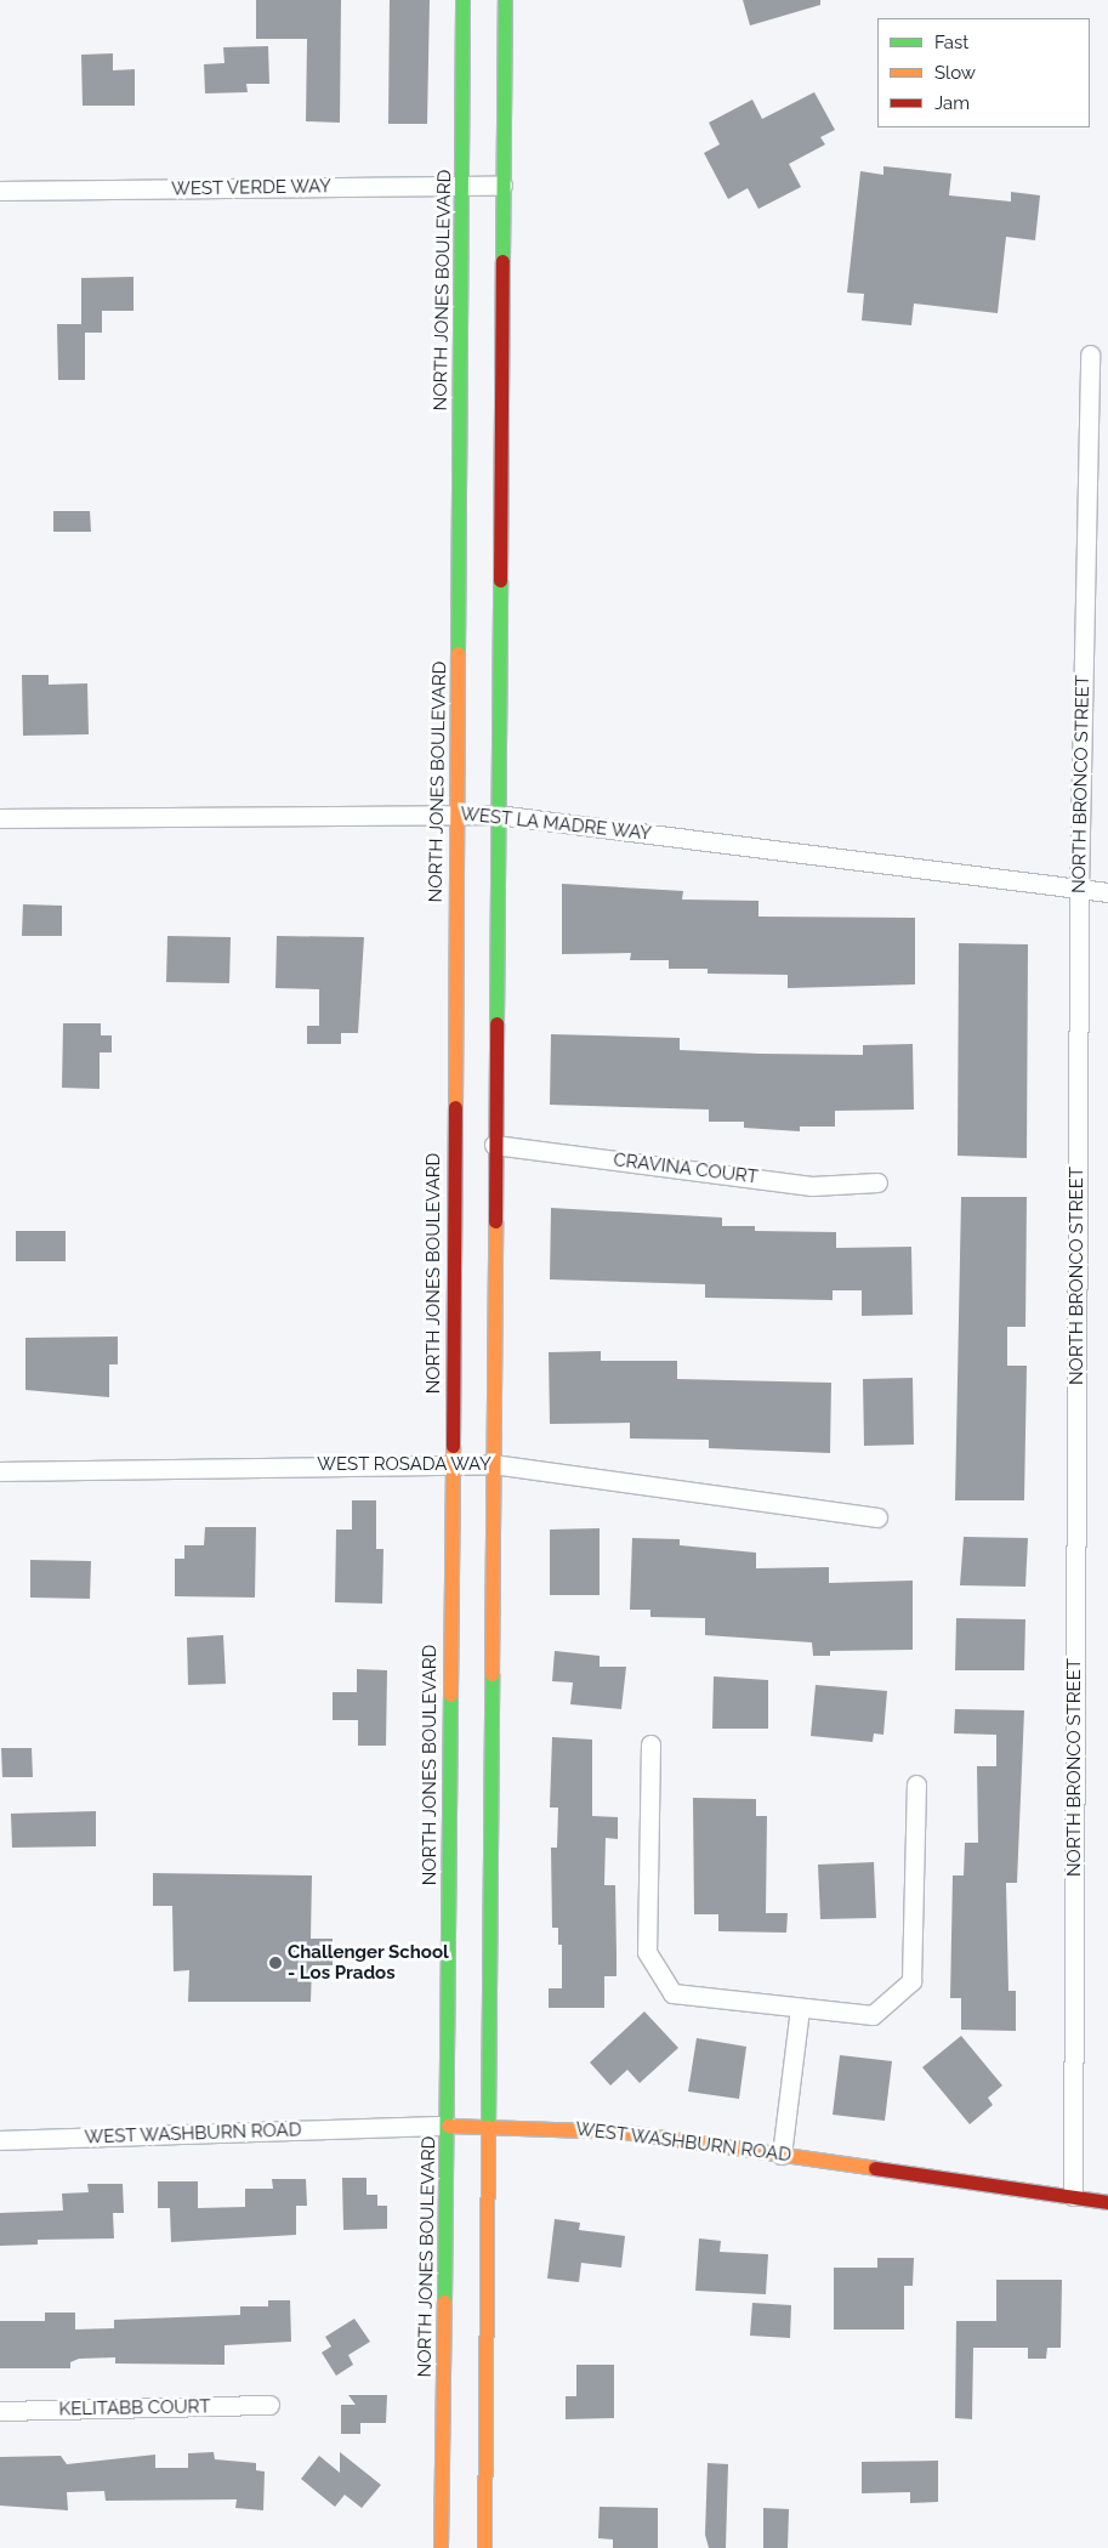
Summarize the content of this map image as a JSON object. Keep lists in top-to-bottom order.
{
  "streets": {
    "main road": ["NORTH JONES BOULEVARD", "WEST WASHBURN ROAD"],
    "street": [
      "WEST VERDE WAY",
      "NORTH BRONCO STREET",
      "WEST LA MADRE WAY",
      "CRAVINA COURT",
      "WEST ROSADA WAY",
      "KELITABB COURT"
    ]
  },
  "crossings": [
    ["WEST VERDE WAY", "NORTH JONES BOULEVARD"],
    ["NORTH JONES BOULEVARD", "WEST LA MADRE WAY"],
    ["NORTH JONES BOULEVARD", "WEST ROSADA WAY"],
    ["NORTH JONES BOULEVARD", "WEST WASHBURN ROAD"],
    ["NORTH BRONCO STREET", "WEST LA MADRE WAY"],
    ["NORTH BRONCO STREET", "WEST WASHBURN ROAD"]
  ],
  "places": ["Challenger School - Los Prados"],
  "legend": ["Fast", "Slow", "Jam"]
}
